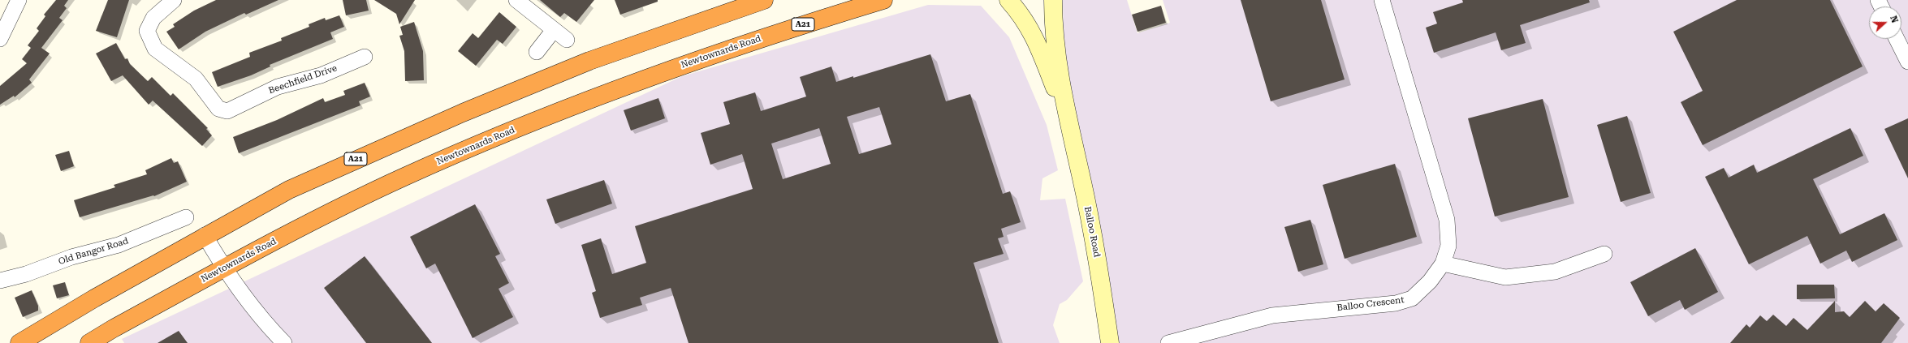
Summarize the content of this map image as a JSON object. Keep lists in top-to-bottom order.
{
  "streets": {
    "highway": ["A21", "Newtownards Road"],
    "street": [
      "Beechfield Drive",
      "Balloo Road",
      "Old Bangor Road",
      "Balloo Crescent"
    ]
  },
  "north": "right"
}
